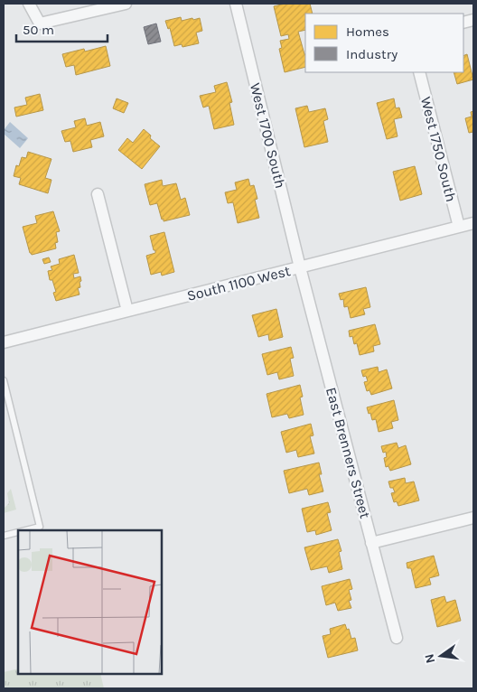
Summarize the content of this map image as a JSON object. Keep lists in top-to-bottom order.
{
  "streets": {
    "street": [
      "West 1700 South",
      "West 1750 South",
      "South 1100 West",
      "East Brenners Street"
    ]
  },
  "crossings": [
    ["West 1700 South", "South 1100 West"],
    ["West 1700 South", "East Brenners Street"],
    ["West 1750 South", "South 1100 West"],
    ["South 1100 West", "East Brenners Street"]
  ],
  "legend": ["Homes", "Industry"],
  "scale_bar": "50 m",
  "north": "left"
}
